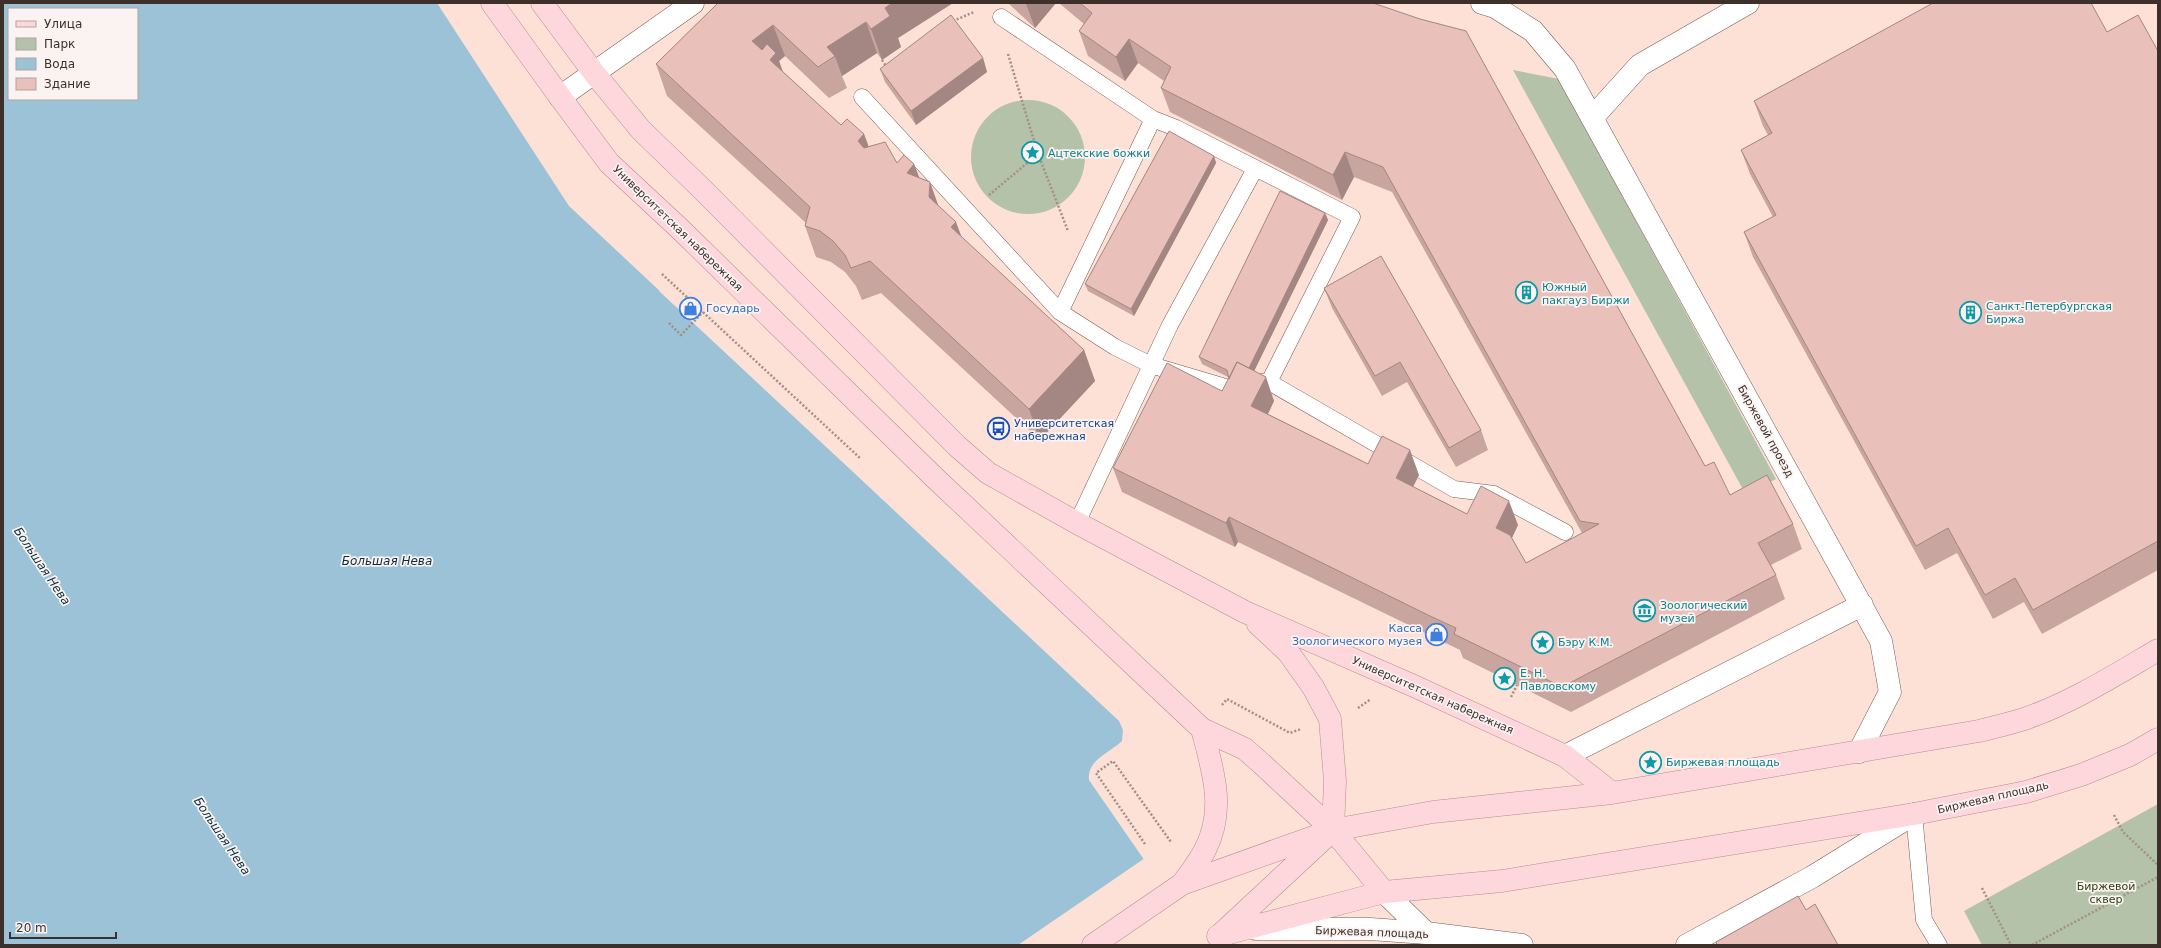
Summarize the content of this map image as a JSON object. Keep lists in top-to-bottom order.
{
  "streets": {
    "main road": ["Университетская набережная", "Биржевая площадь"],
    "street": ["Биржевой проезд"]
  },
  "water": ["Большая Нева"],
  "parks": ["Биржевой сквер"],
  "places": {
    "place": [
      "Ацтекские божки",
      "Бэру К.М.",
      "Е. Н. Павловскому",
      "Биржевая площадь"
    ],
    "building": ["Южный пакгауз Биржи", "Санкт-Петербургская Биржа"],
    "shop": ["Государь", "Касса Зоологического музея"],
    "bus stop": ["Университетская набережная"],
    "museum": ["Зоологический музей"]
  },
  "legend": [
    "Улица",
    "Парк",
    "Вода",
    "Здание"
  ],
  "scale_bar": "20 m"
}
